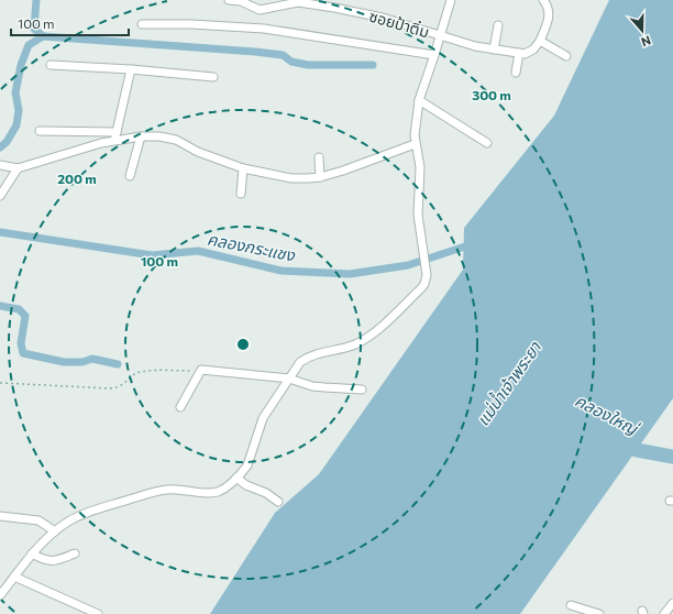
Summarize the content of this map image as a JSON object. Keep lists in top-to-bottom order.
{
  "streets": {
    "street": ["ซอยป้าติ๋ม"]
  },
  "water": ["คลองกระแชง", "แม่น้ำเจ้าพระยา", "คลองใหญ่"],
  "scale_bar": "100 m",
  "north": "bottom",
  "rings": ["300 m", "200 m", "100 m"]
}
